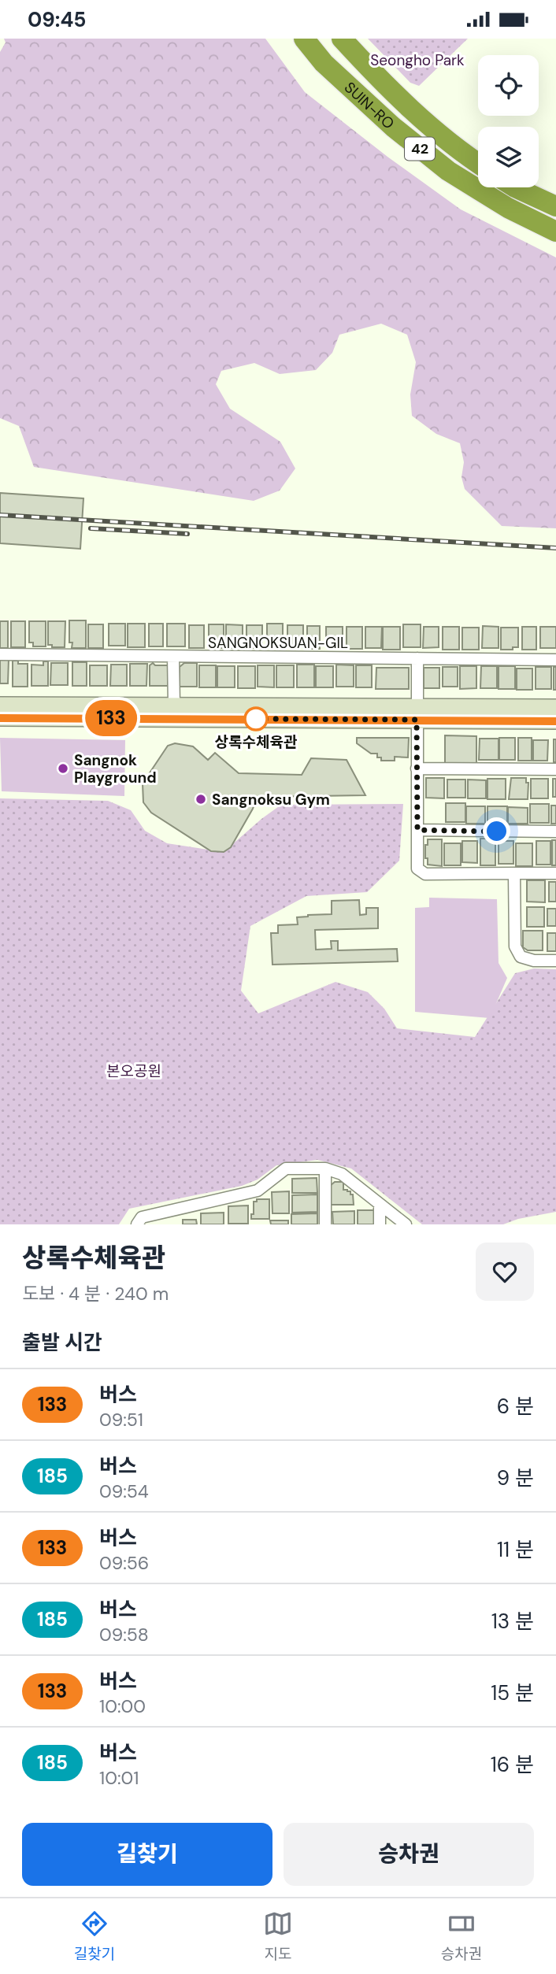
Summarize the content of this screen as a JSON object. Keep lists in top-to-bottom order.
{
  "streets": {
    "highway": ["SUIN-RO", "42"],
    "street": ["SANGNOKSUAN-GIL"]
  },
  "parks": ["Seongho Park", "본오공원"],
  "places": ["상록수체육관", "Sangnok Playground", "Sangnoksu Gym"],
  "lines": ["bus line 133"],
  "page": {
    "status": "09:45",
    "on_map": "133",
    "heading": [
      ["상록수체육관", "도보 · 4 분 · 240 m"],
      "출발 시간"
    ],
    "list": [
      {
        "mark": "133",
        "name": "버스",
        "note": "09:51",
        "value": "6 분"
      },
      {
        "mark": "185",
        "name": "버스",
        "note": "09:54",
        "value": "9 분"
      },
      {
        "mark": "133",
        "name": "버스",
        "note": "09:56",
        "value": "11 분"
      },
      {
        "mark": "185",
        "name": "버스",
        "note": "09:58",
        "value": "13 분"
      },
      {
        "mark": "133",
        "name": "버스",
        "note": "10:00",
        "value": "15 분"
      },
      {
        "mark": "185",
        "name": "버스",
        "note": "10:01",
        "value": "16 분"
      }
    ],
    "buttons": ["길찾기", "승차권"],
    "tabs": ["길찾기", "지도", "승차권"]
  }
}
